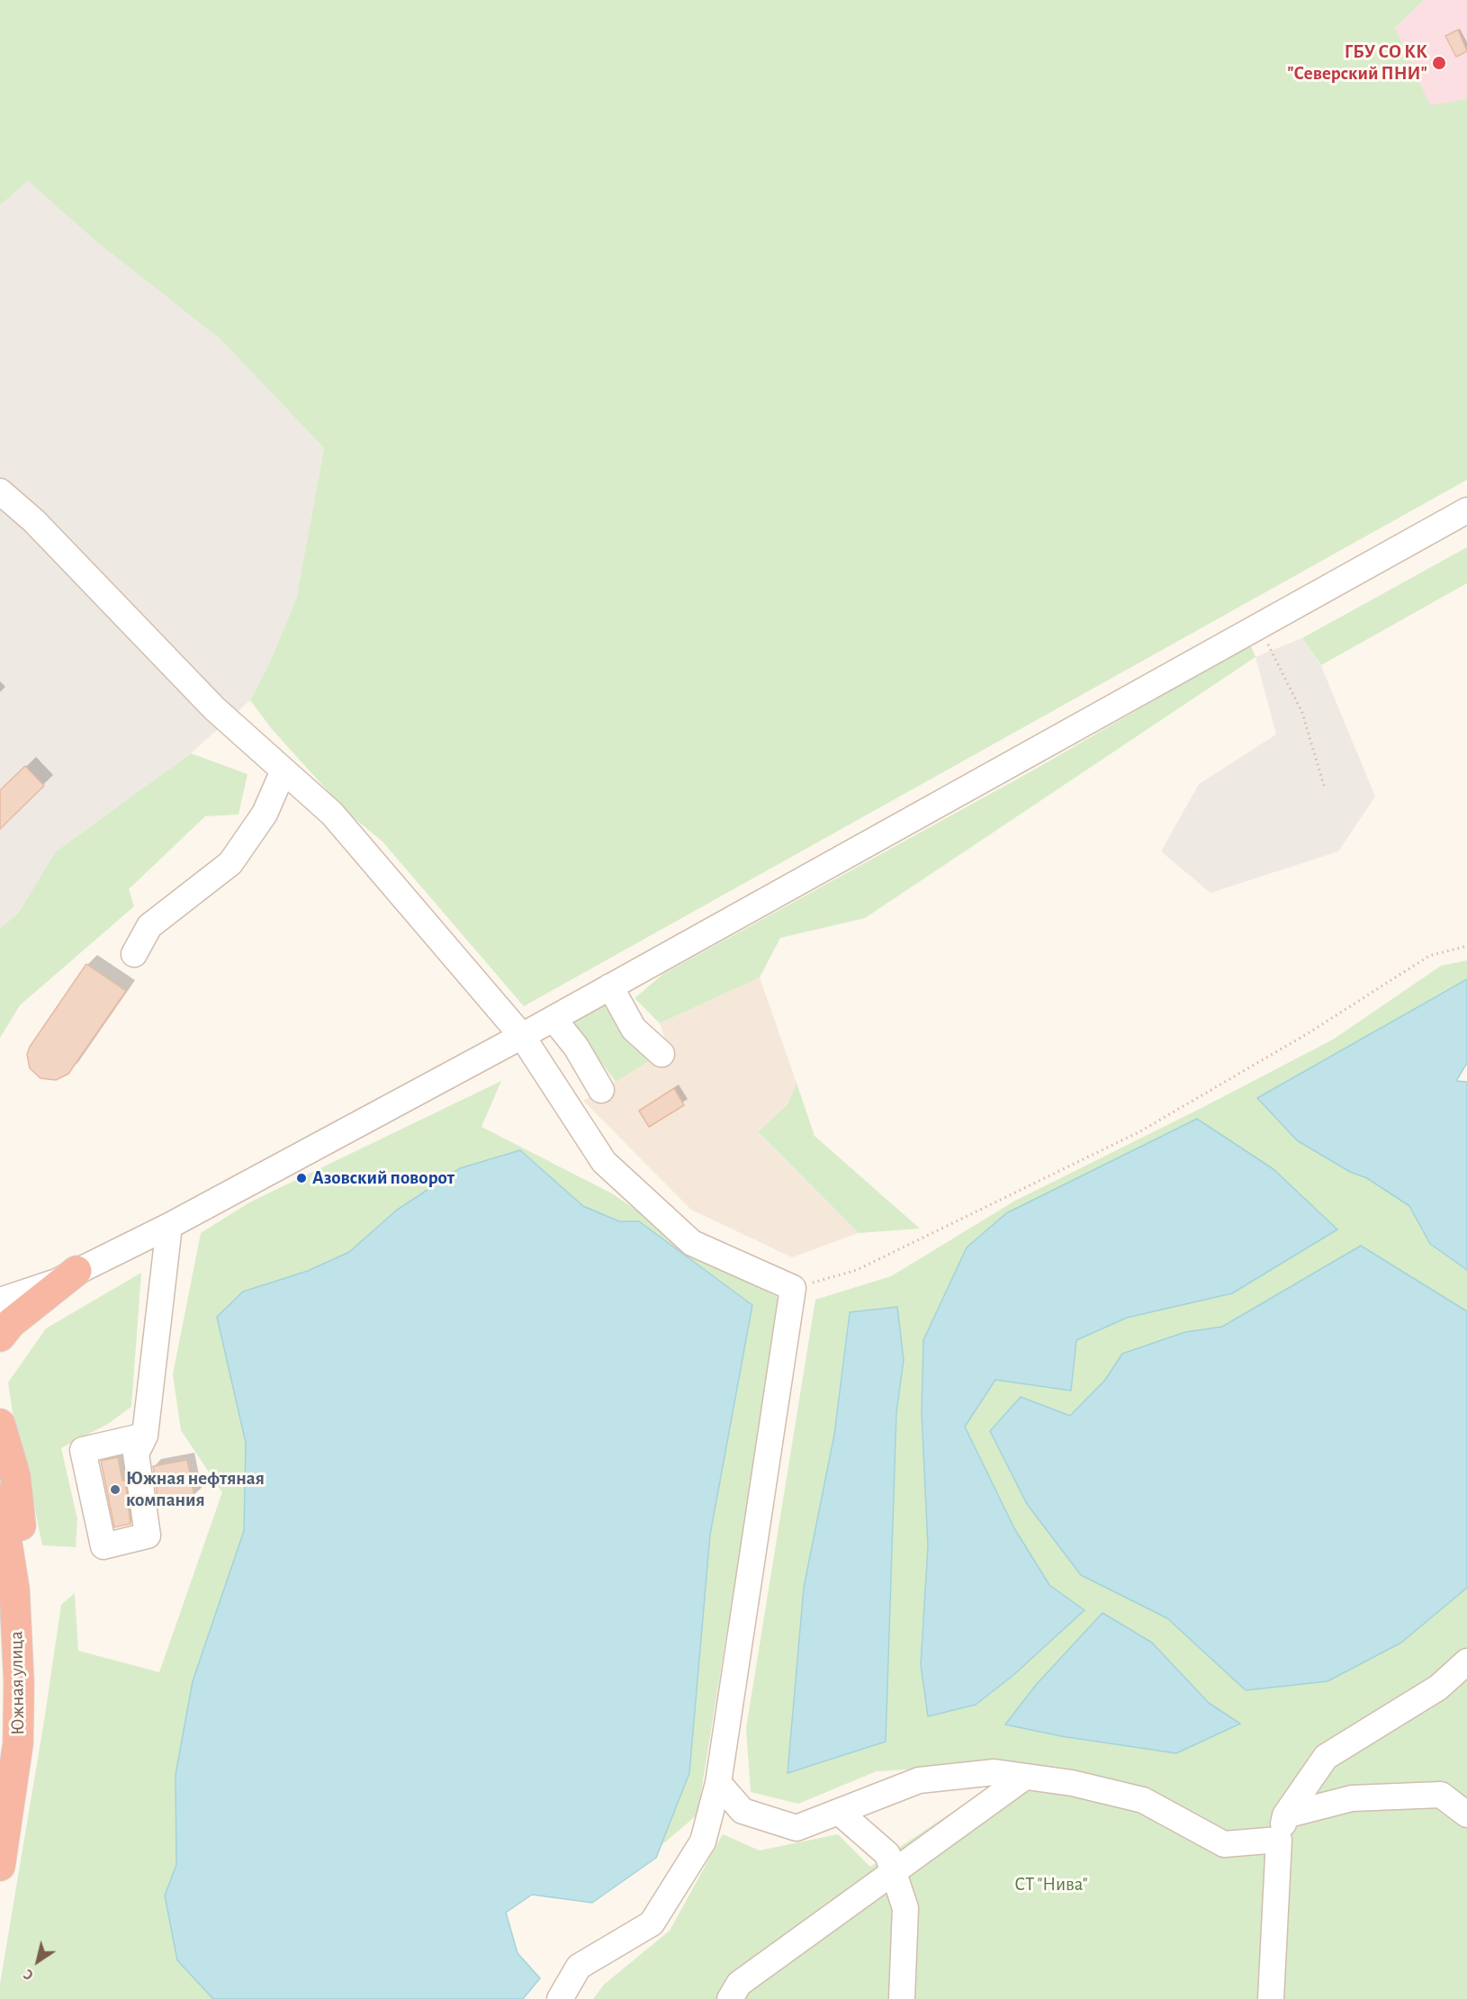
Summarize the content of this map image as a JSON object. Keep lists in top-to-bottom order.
{
  "streets": {
    "highway": ["Южная улица"]
  },
  "parks": ["СТ \"Нива\""],
  "places": ["ГБУ СО КК \"Северский ПНИ\"", "Азовский поворот", "Южная нефтяная компания"],
  "north": "bottom left"
}
